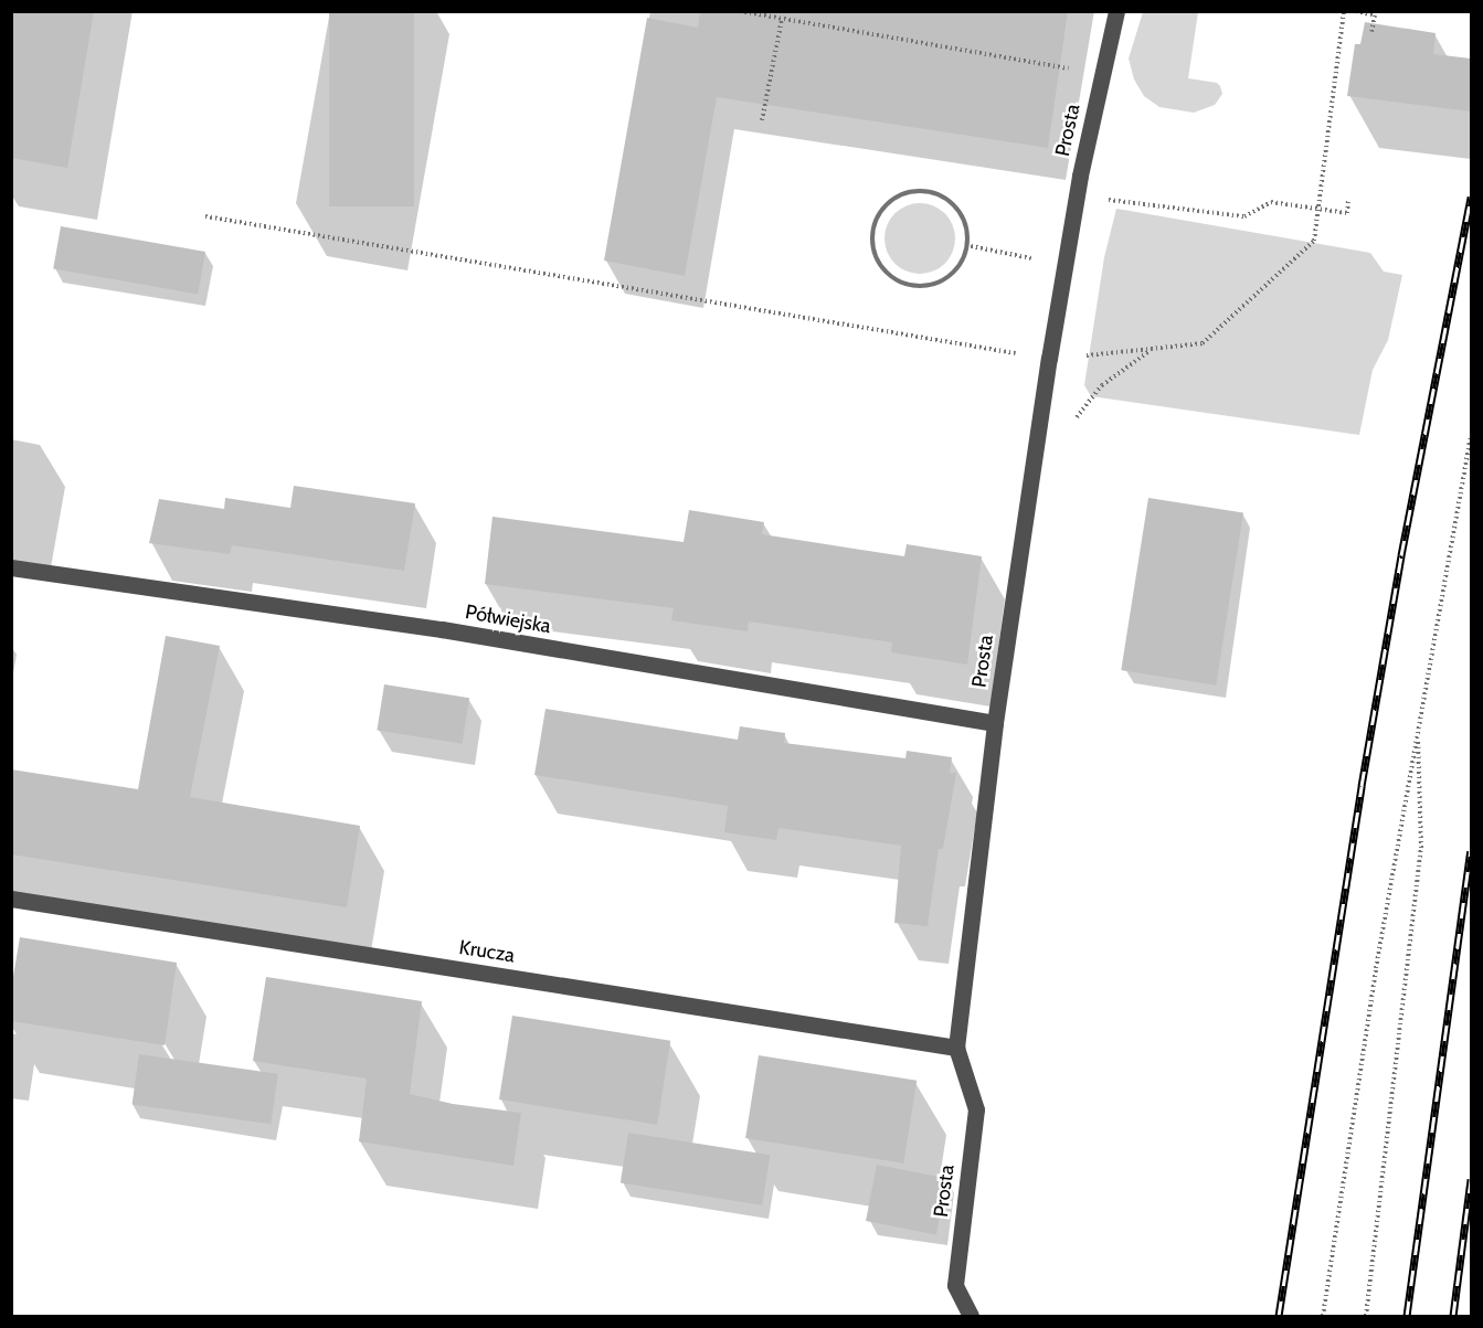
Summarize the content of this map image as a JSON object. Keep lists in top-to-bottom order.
{
  "streets": {
    "street": ["Prosta", "Półwiejska", "Krucza"]
  },
  "crossings": [
    ["Prosta", "Półwiejska"],
    ["Prosta", "Krucza"]
  ]
}
